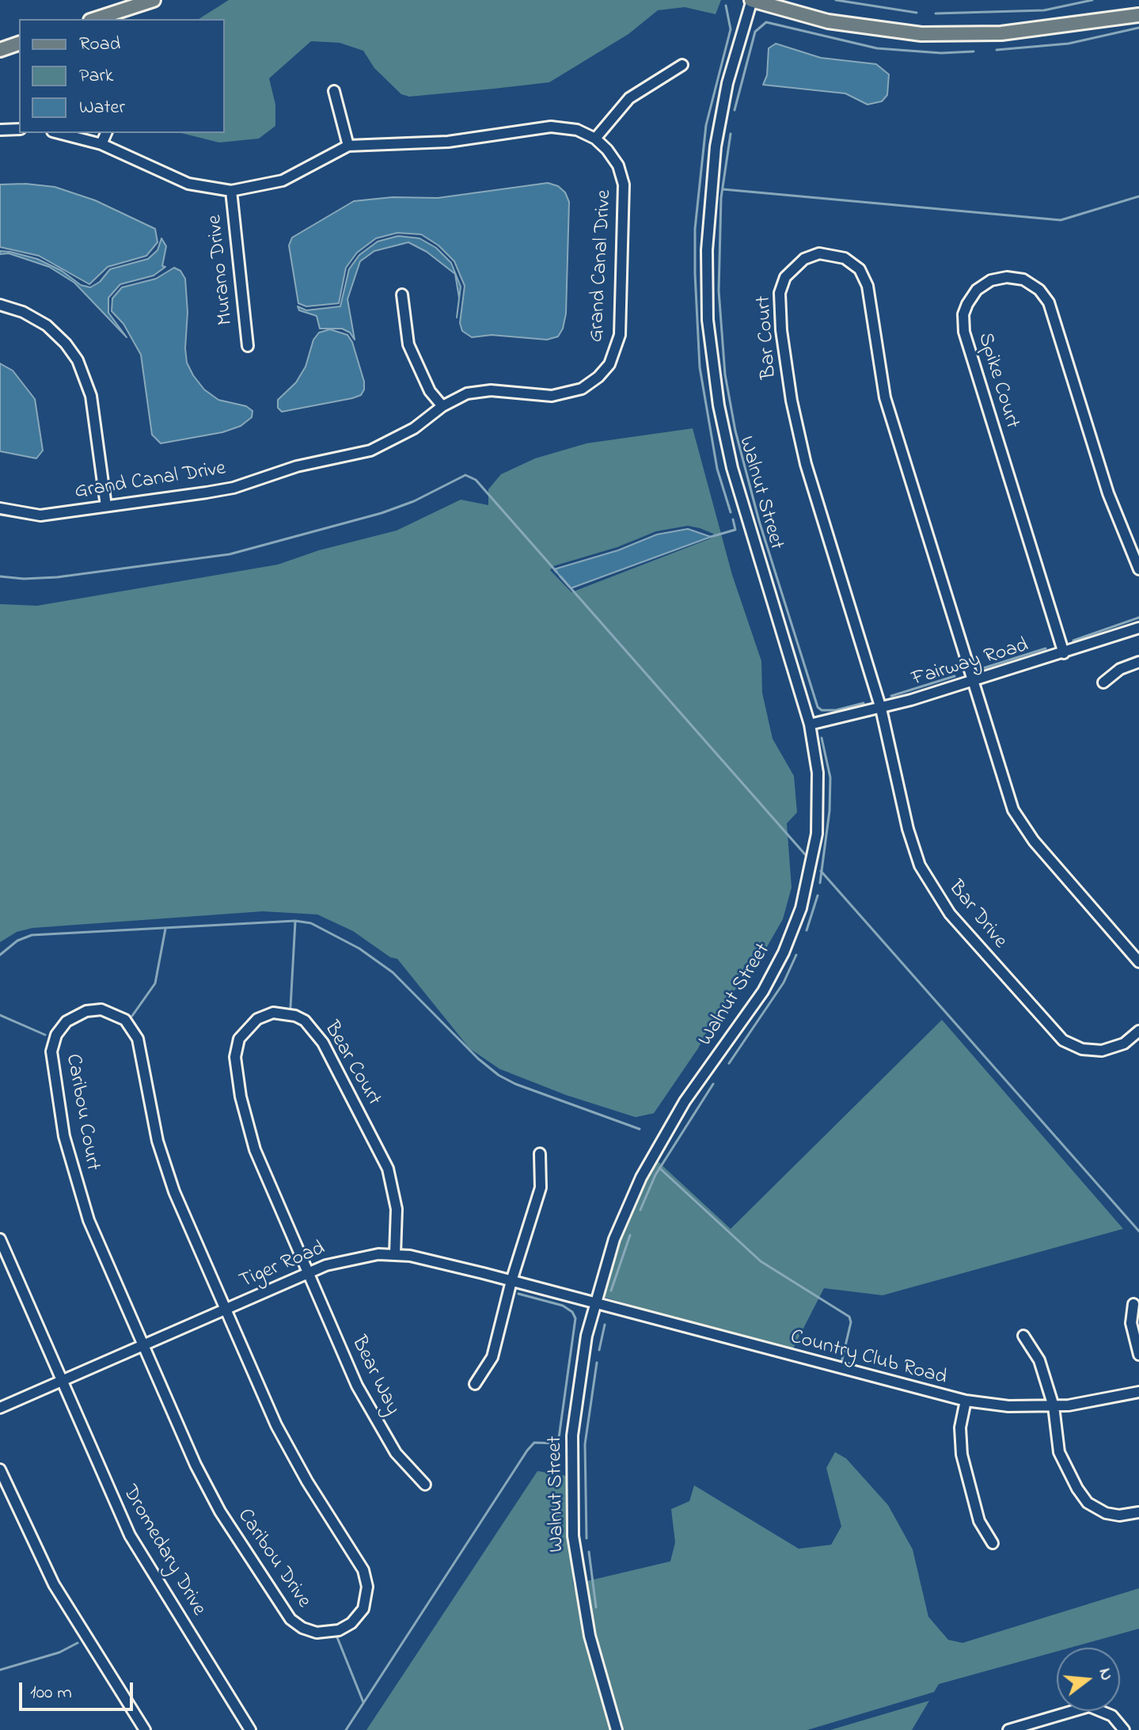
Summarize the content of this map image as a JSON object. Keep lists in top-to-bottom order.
{
  "streets": {
    "street": [
      "Grand Canal Drive",
      "Murano Drive",
      "Bar Court",
      "Spike Court",
      "Walnut Street",
      "Fairway Road",
      "Bar Drive",
      "Bear Court",
      "Caribou Court",
      "Tiger Road",
      "Country Club Road",
      "Bear Way",
      "Dromedary Drive",
      "Caribou Drive"
    ]
  },
  "crossings": [
    ["Bar Court", "Fairway Road"],
    ["Bar Court", "Bar Drive"],
    ["Spike Court", "Fairway Road"],
    ["Walnut Street", "Fairway Road"],
    ["Walnut Street", "Tiger Road"],
    ["Walnut Street", "Country Club Road"],
    ["Fairway Road", "Bar Drive"],
    ["Bear Court", "Tiger Road"],
    ["Bear Court", "Bear Way"],
    ["Caribou Court", "Tiger Road"],
    ["Caribou Court", "Caribou Drive"],
    ["Tiger Road", "Country Club Road"],
    ["Tiger Road", "Bear Way"],
    ["Tiger Road", "Dromedary Drive"],
    ["Tiger Road", "Caribou Drive"]
  ],
  "legend": ["Road", "Park", "Water"],
  "scale_bar": "100 m",
  "north": "right"
}
